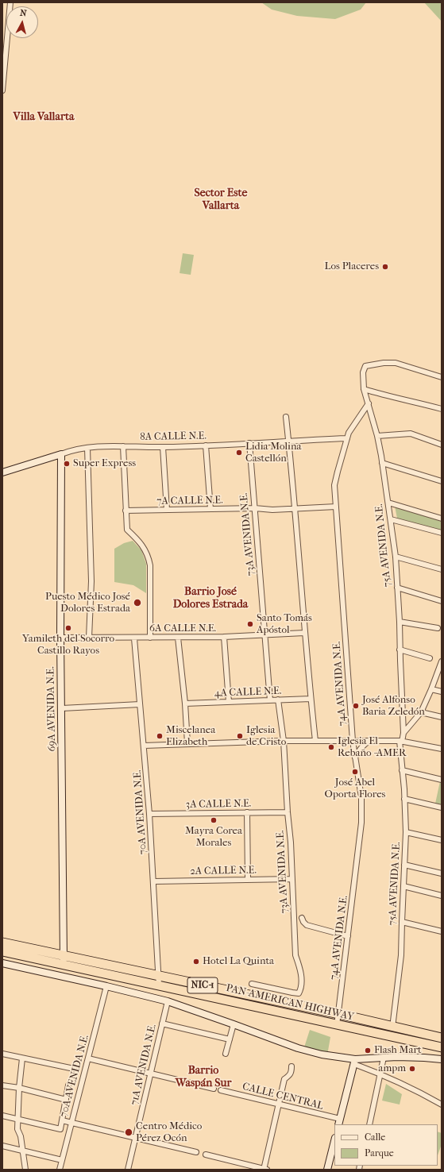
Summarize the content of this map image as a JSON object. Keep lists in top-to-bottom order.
{
  "streets": {
    "highway": ["NIC-1", "PAN-AMERICAN HIGHWAY"],
    "street": [
      "8A CALLE N.E.",
      "7A CALLE N.E.",
      "73A AVENIDA N.E.",
      "75A AVENIDA N.E.",
      "6A CALLE N.E.",
      "74A AVENIDA N.E.",
      "4A CALLE N.E.",
      "69A AVENIDA N.E.",
      "3A CALLE N.E.",
      "70A AVENIDA N.E.",
      "2A CALLE N.E.",
      "71A AVENIDA N.E.",
      "CALLE CENTRAL"
    ]
  },
  "crossings": [
    ["8A CALLE N.E.", "73A AVENIDA N.E."],
    ["8A CALLE N.E.", "74A AVENIDA N.E."],
    ["8A CALLE N.E.", "69A AVENIDA N.E."],
    ["7A CALLE N.E.", "73A AVENIDA N.E."],
    ["73A AVENIDA N.E.", "6A CALLE N.E."],
    ["73A AVENIDA N.E.", "4A CALLE N.E."],
    ["73A AVENIDA N.E.", "3A CALLE N.E."],
    ["73A AVENIDA N.E.", "2A CALLE N.E."],
    ["75A AVENIDA N.E.", "74A AVENIDA N.E."],
    ["75A AVENIDA N.E.", "PAN-AMERICAN HIGHWAY"],
    ["6A CALLE N.E.", "69A AVENIDA N.E."],
    ["6A CALLE N.E.", "70A AVENIDA N.E."],
    ["74A AVENIDA N.E.", "PAN-AMERICAN HIGHWAY"],
    ["69A AVENIDA N.E.", "PAN-AMERICAN HIGHWAY"],
    ["3A CALLE N.E.", "70A AVENIDA N.E."],
    ["70A AVENIDA N.E.", "2A CALLE N.E."],
    ["70A AVENIDA N.E.", "PAN-AMERICAN HIGHWAY"]
  ],
  "districts": [
    "Villa Vallarta",
    "Sector Este Vallarta",
    "Barrio José Dolores Estrada",
    "Barrio Waspán Sur"
  ],
  "places": [
    "Los Placeres",
    "Lidia Molina Castellón",
    "Super Express",
    "Puesto Médico José Dolores Estrada",
    "Santo Tomás Apóstol",
    "Yamileth del Socorro Castillo Rayos",
    "José Alfonso Baria Zeledón",
    "Miscelanea Elizabeth",
    "Iglesia de Cristo",
    "Iglesia El Rebaño -AMER",
    "José Abel Oporta Flores",
    "Mayra Corea Morales",
    "Hotel La Quinta",
    "Flash Mart",
    "ampm",
    "Centro Médico Pérez Ocón"
  ],
  "legend": ["Calle", "Parque"],
  "north": "top"
}
